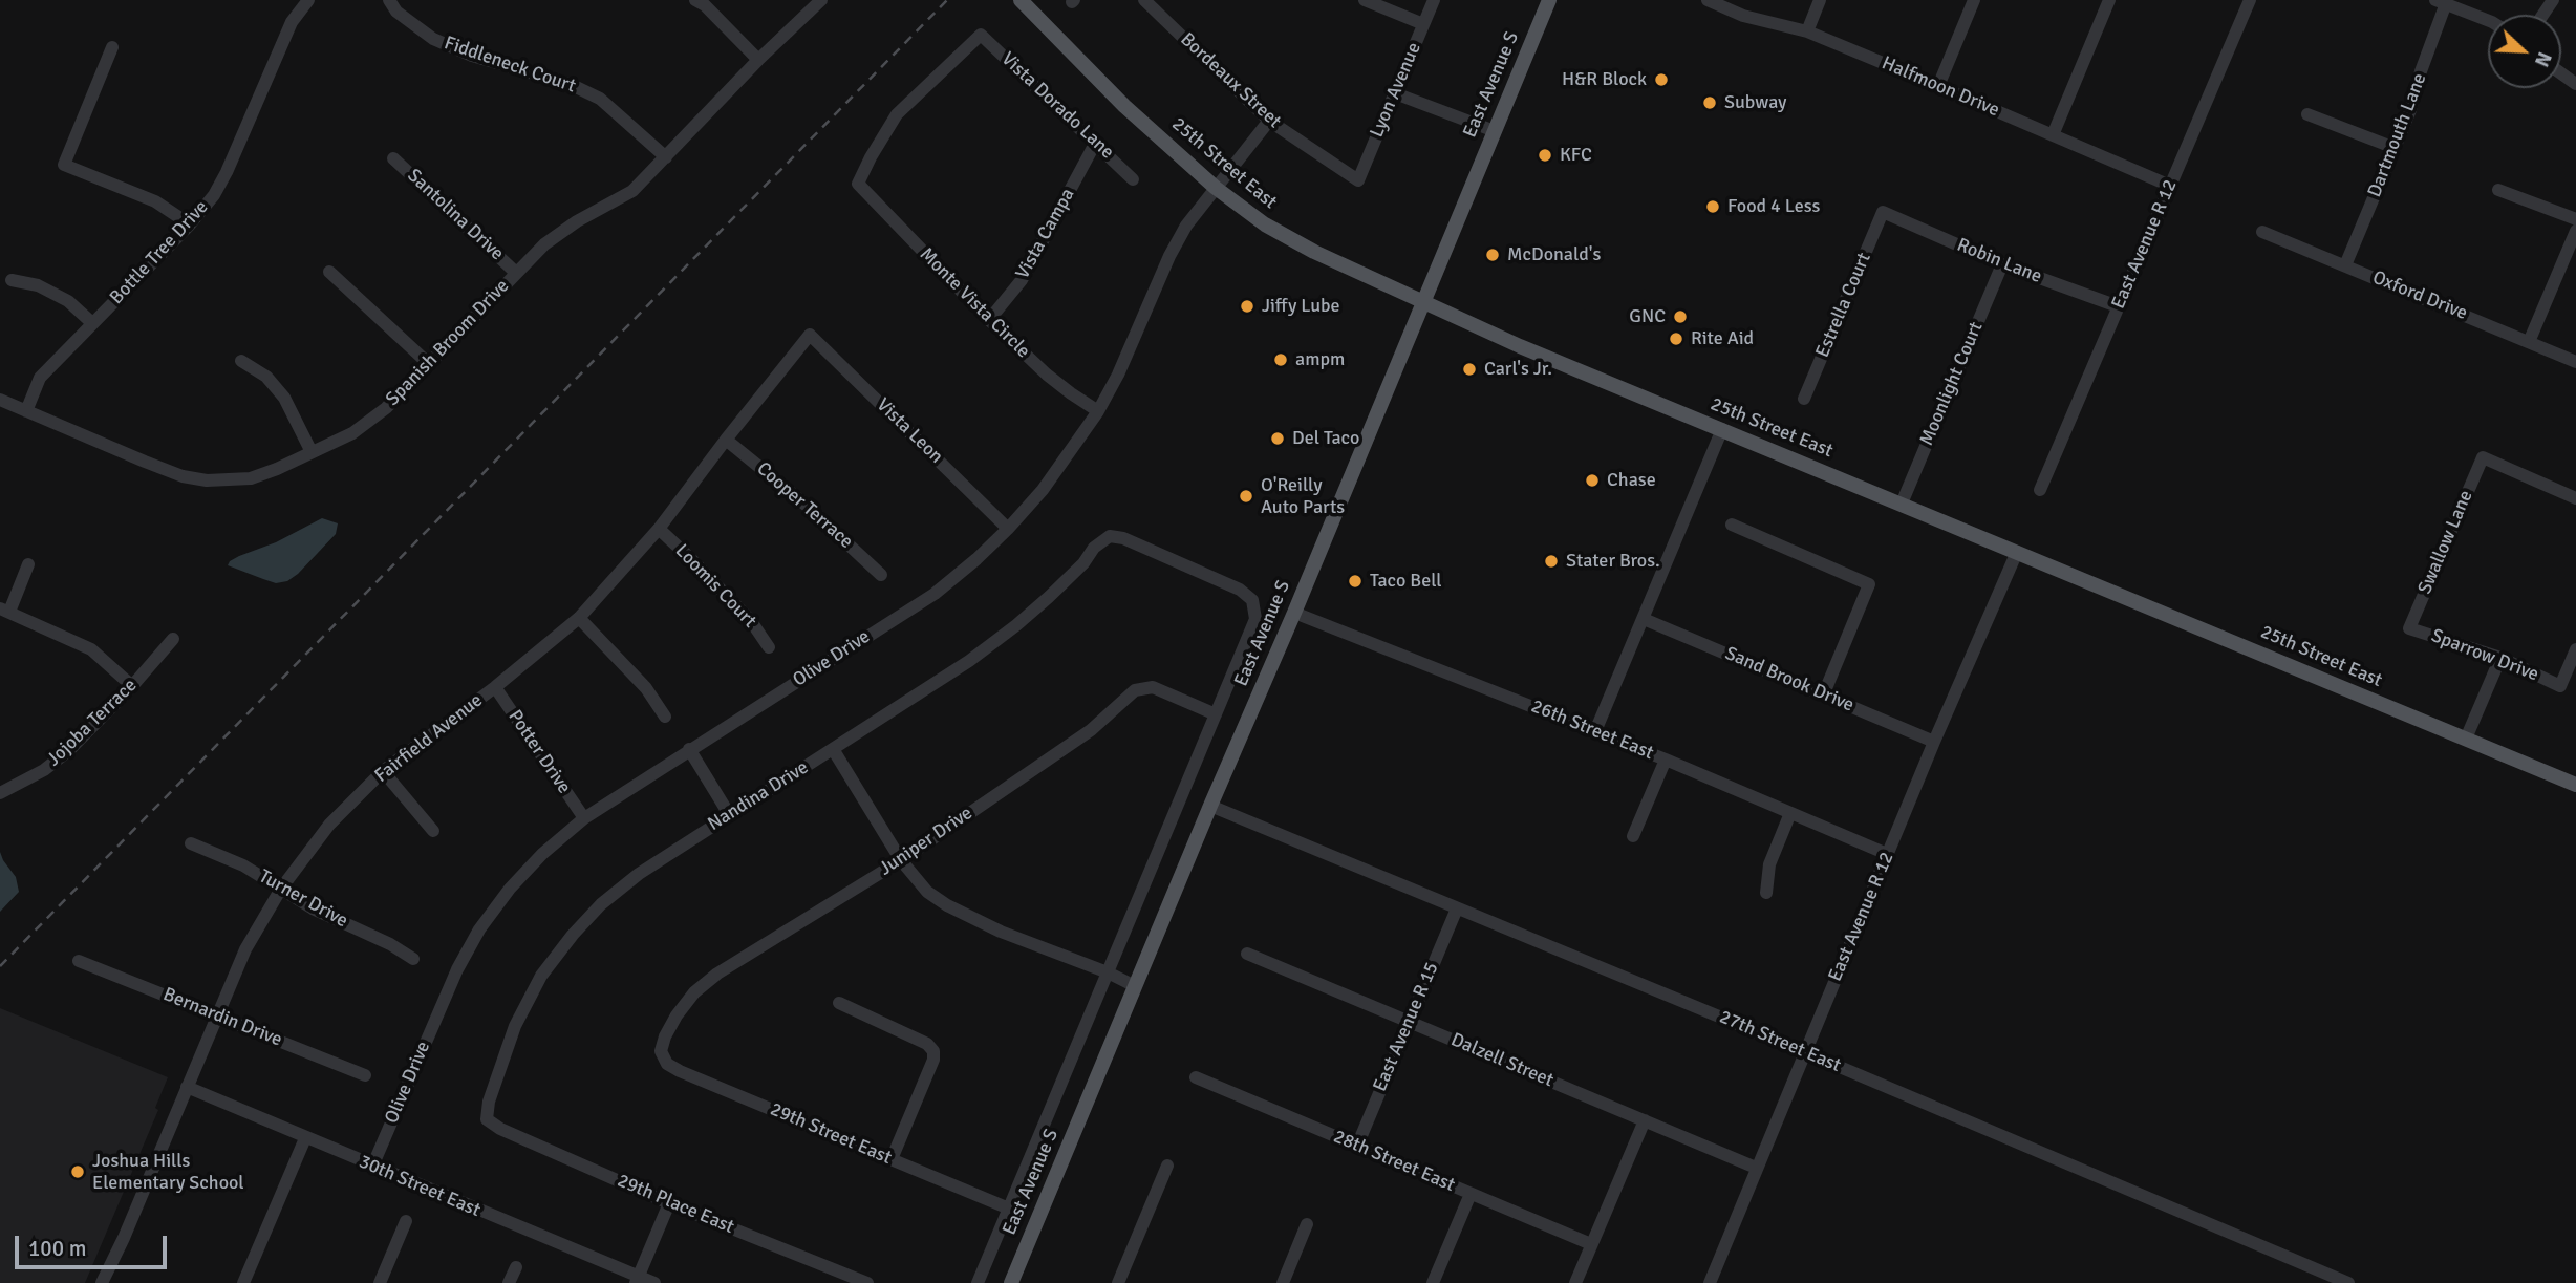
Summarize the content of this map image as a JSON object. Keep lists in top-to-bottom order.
{
  "streets": {
    "main road": ["East Avenue S", "25th Street East"],
    "street": [
      "Fiddleneck Court",
      "Bordeaux Street",
      "Halfmoon Drive",
      "Lyon Avenue",
      "Vista Dorado Lane",
      "Dartmouth Lane",
      "Santolina Drive",
      "Vista Campa",
      "East Avenue R 12",
      "Bottle Tree Drive",
      "Robin Lane",
      "Oxford Drive",
      "Monte Vista Circle",
      "Estrella Court",
      "Spanish Broom Drive",
      "Moonlight Court",
      "Vista Leon",
      "Cooper Terrace",
      "Swallow Lane",
      "Loomis Court",
      "Sparrow Drive",
      "Olive Drive",
      "Sand Brook Drive",
      "Jojoba Terrace",
      "26th Street East",
      "Fairfield Avenue",
      "Potter Drive",
      "Nandina Drive",
      "Juniper Drive",
      "Turner Drive",
      "Bernardin Drive",
      "East Avenue R 15",
      "27th Street East",
      "Dalzell Street",
      "29th Street East",
      "28th Street East",
      "30th Street East",
      "29th Place East"
    ]
  },
  "crossings": [
    ["Fiddleneck Court", "Spanish Broom Drive"],
    ["Bordeaux Street", "Lyon Avenue"],
    ["Bordeaux Street", "Olive Drive"],
    ["East Avenue S", "25th Street East"],
    ["East Avenue S", "26th Street East"],
    ["East Avenue S", "Nandina Drive"],
    ["East Avenue S", "Juniper Drive"],
    ["East Avenue S", "27th Street East"],
    ["East Avenue S", "29th Street East"],
    ["Halfmoon Drive", "East Avenue R 12"],
    ["Vista Dorado Lane", "Vista Campa"],
    ["Vista Dorado Lane", "Monte Vista Circle"],
    ["Dartmouth Lane", "Oxford Drive"],
    ["25th Street East", "East Avenue R 12"],
    ["25th Street East", "Moonlight Court"],
    ["25th Street East", "Olive Drive"],
    ["Santolina Drive", "Spanish Broom Drive"],
    ["Vista Campa", "Monte Vista Circle"],
    ["East Avenue R 12", "Robin Lane"],
    ["East Avenue R 12", "Sand Brook Drive"],
    ["East Avenue R 12", "26th Street East"],
    ["East Avenue R 12", "27th Street East"],
    ["East Avenue R 12", "Dalzell Street"],
    ["Bottle Tree Drive", "Spanish Broom Drive"],
    ["Robin Lane", "Estrella Court"],
    ["Robin Lane", "Moonlight Court"],
    ["Monte Vista Circle", "Olive Drive"],
    ["Vista Leon", "Olive Drive"],
    ["Vista Leon", "Fairfield Avenue"],
    ["Cooper Terrace", "Fairfield Avenue"],
    ["Swallow Lane", "Sparrow Drive"],
    ["Loomis Court", "Fairfield Avenue"],
    ["Olive Drive", "Potter Drive"],
    ["Olive Drive", "30th Street East"],
    ["Fairfield Avenue", "Potter Drive"],
    ["Fairfield Avenue", "Turner Drive"],
    ["Fairfield Avenue", "Bernardin Drive"],
    ["Fairfield Avenue", "30th Street East"],
    ["Nandina Drive", "29th Place East"],
    ["Juniper Drive", "29th Street East"],
    ["East Avenue R 15", "27th Street East"],
    ["East Avenue R 15", "Dalzell Street"],
    ["East Avenue R 15", "28th Street East"]
  ],
  "places": [
    "H&R Block",
    "Subway",
    "KFC",
    "Food 4 Less",
    "McDonald's",
    "Jiffy Lube",
    "GNC",
    "Rite Aid",
    "ampm",
    "Carl's Jr.",
    "Del Taco",
    "Chase",
    "O'Reilly Auto Parts",
    "Stater Bros.",
    "Taco Bell",
    "Joshua Hills Elementary School"
  ],
  "scale_bar": "100 m",
  "north": "bottom right"
}
